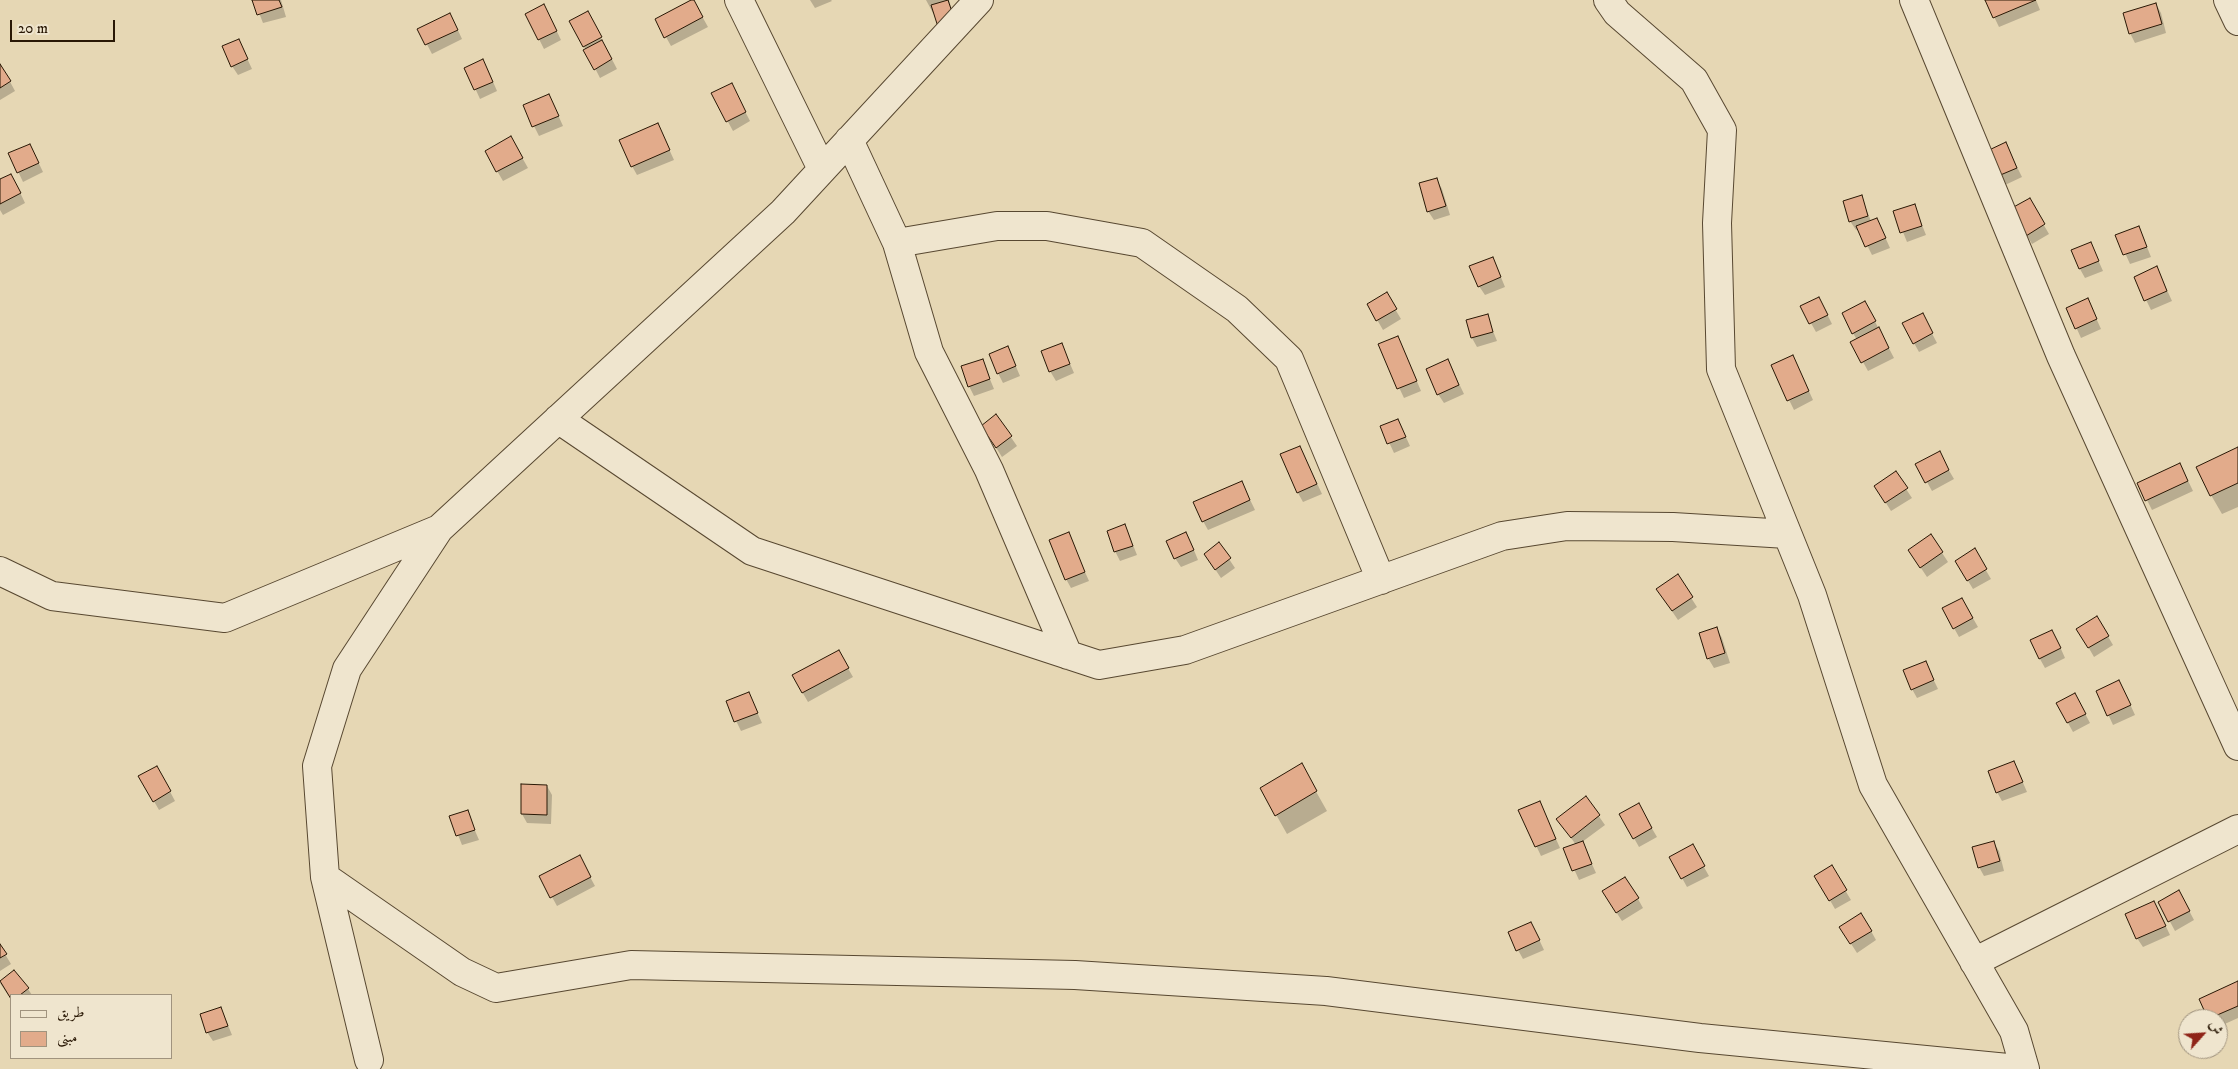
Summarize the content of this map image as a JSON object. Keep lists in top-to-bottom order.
{
  "legend": ["طريق", "مبنى"],
  "scale_bar": "20 m",
  "north": "top right"
}
